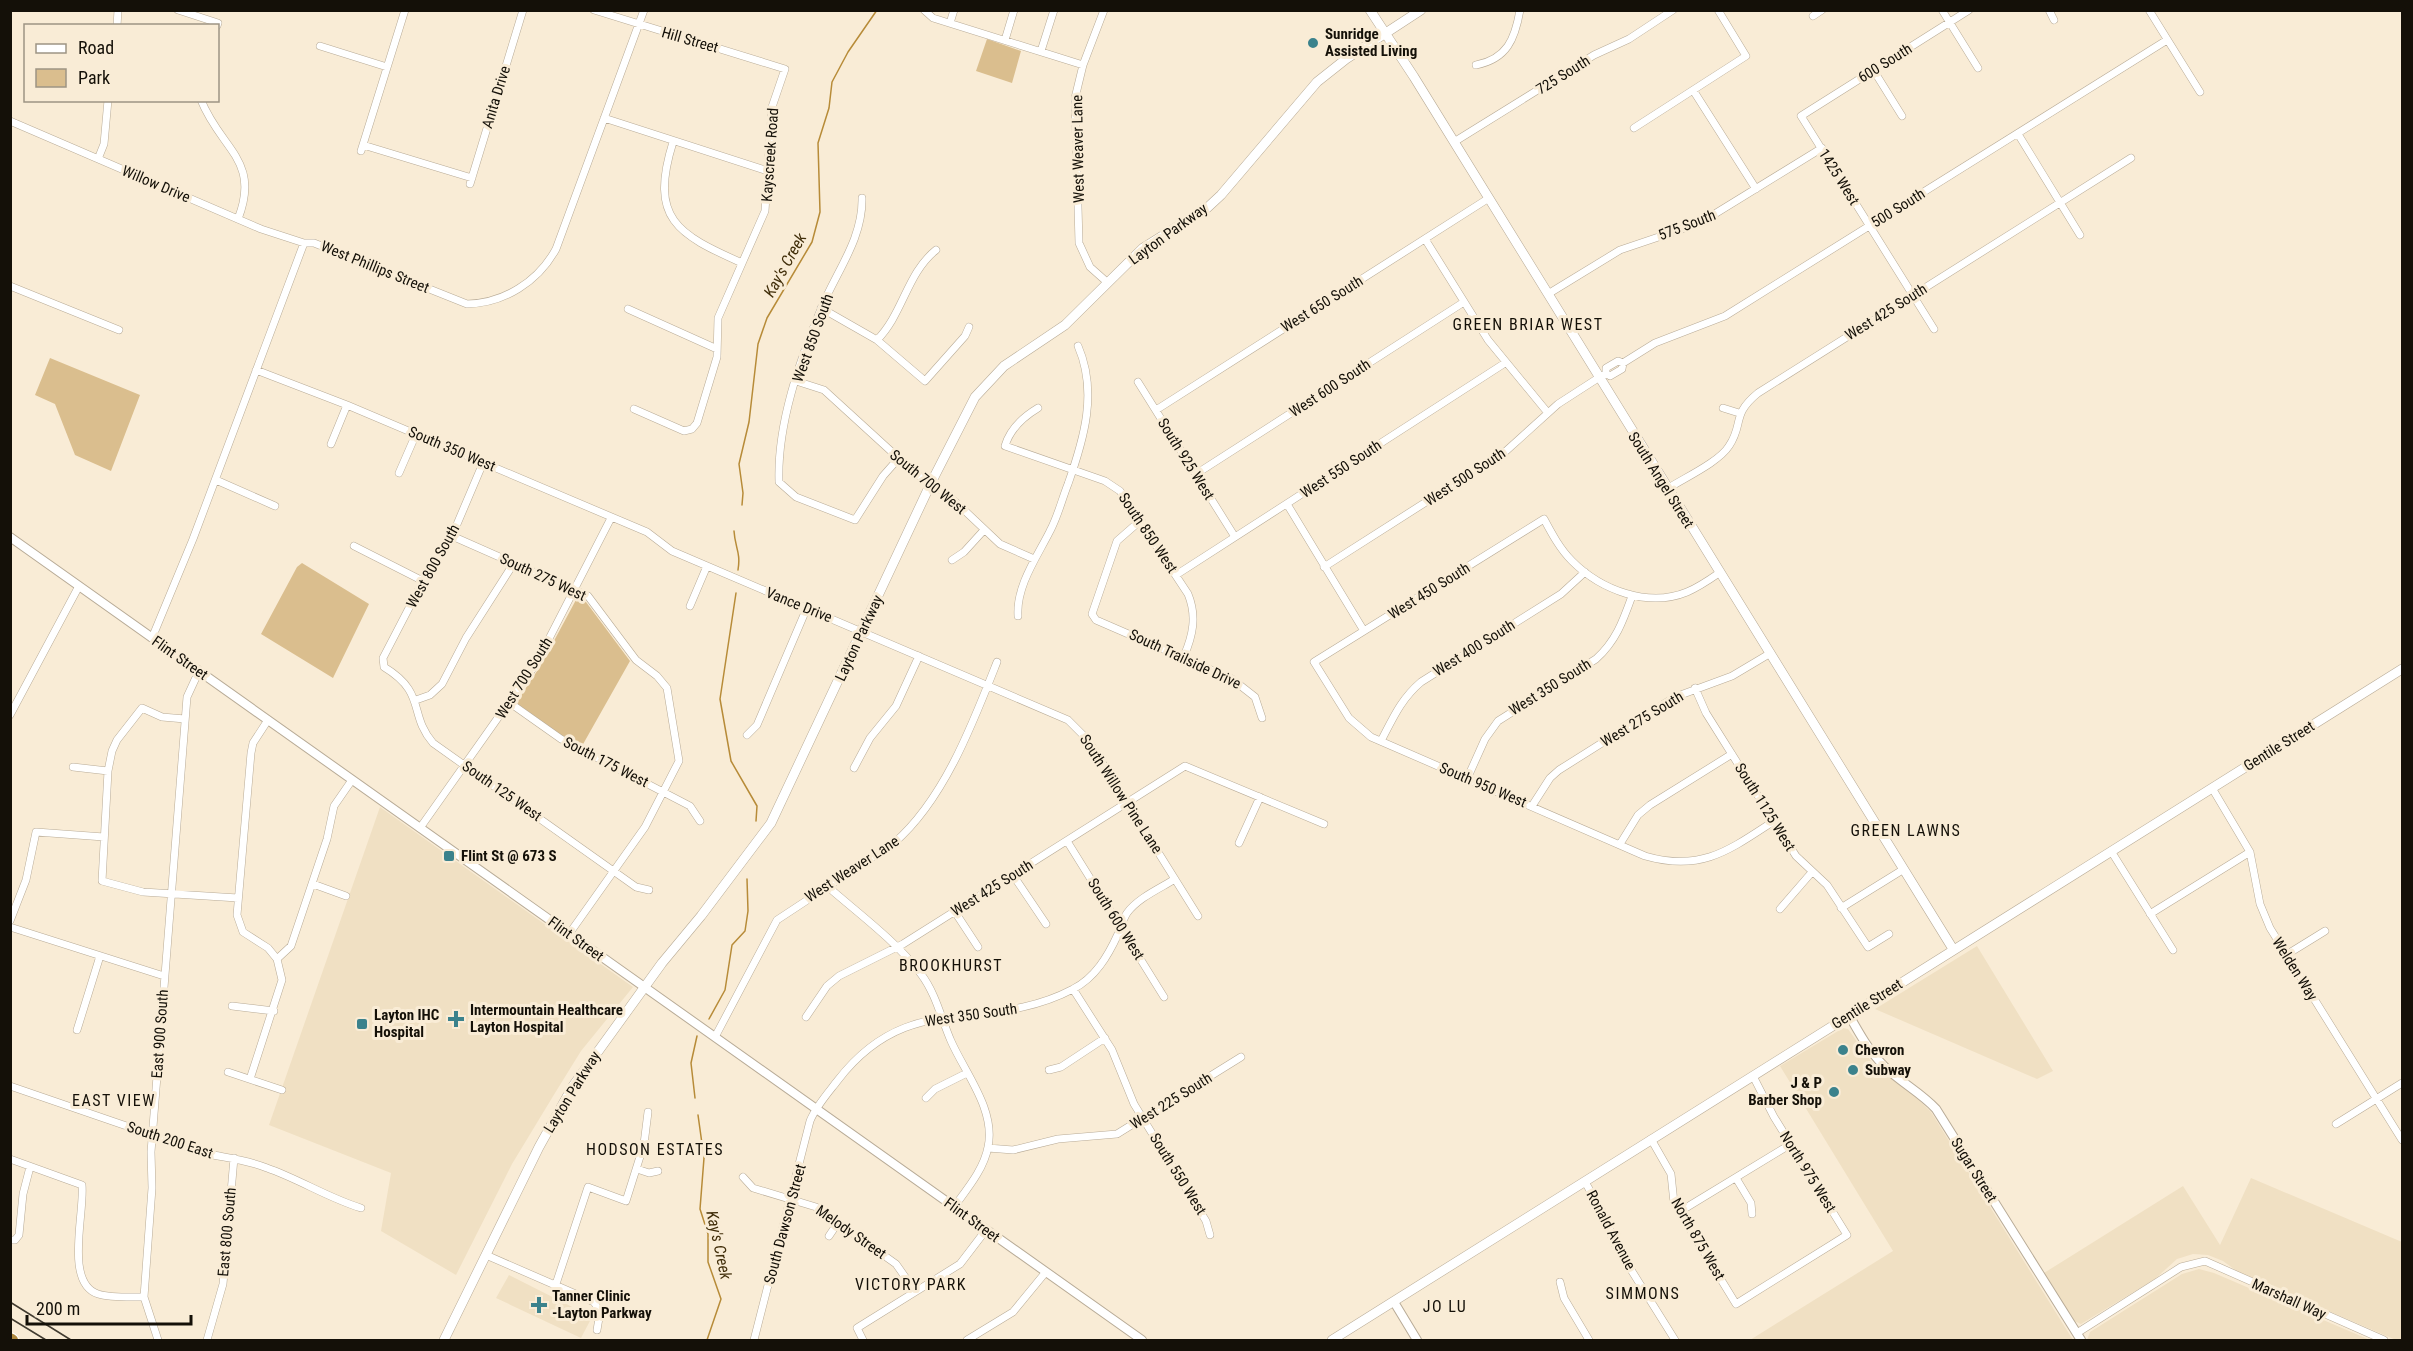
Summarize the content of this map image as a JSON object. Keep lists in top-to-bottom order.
{
  "streets": {
    "main road": ["Layton Parkway", "South Angel Street", "Gentile Street"],
    "street": [
      "Hill Street",
      "600 South",
      "725 South",
      "Anita Drive",
      "West Weaver Lane",
      "Kayscreek Road",
      "1425 West",
      "Willow Drive",
      "500 South",
      "575 South",
      "West Phillips Street",
      "West 650 South",
      "West 425 South",
      "West 850 South",
      "West 600 South",
      "South 350 West",
      "South 925 West",
      "West 550 South",
      "West 500 South",
      "South 700 West",
      "South 850 West",
      "West 800 South",
      "South 275 West",
      "West 450 South",
      "Vance Drive",
      "West 400 South",
      "Flint Street",
      "South Trailside Drive",
      "West 700 South",
      "West 350 South",
      "West 275 South",
      "South 175 West",
      "South 950 West",
      "South 125 West",
      "South Willow Pine Lane",
      "South 1125 West",
      "South 600 West",
      "Welden Way",
      "East 900 South",
      "West 225 South",
      "South 200 East",
      "Sugar Street",
      "North 975 West",
      "South 550 West",
      "South Dawson Street",
      "Ronald Avenue",
      "East 800 South",
      "Melody Street",
      "North 875 West",
      "Marshall Way"
    ]
  },
  "crossings": [
    ["Hill Street", "Kayscreek Road"],
    ["Hill Street", "West Phillips Street"],
    ["600 South", "1425 West"],
    ["725 South", "South Angel Street"],
    ["West Weaver Lane", "Layton Parkway"],
    ["West Weaver Lane", "Vance Drive"],
    ["West Weaver Lane", "Flint Street"],
    ["West Weaver Lane", "South Willow Pine Lane"],
    ["1425 West", "500 South"],
    ["1425 West", "575 South"],
    ["1425 West", "West 425 South"],
    ["Willow Drive", "West Phillips Street"],
    ["500 South", "West 500 South"],
    ["500 South", "South Angel Street"],
    ["575 South", "South Angel Street"],
    ["Layton Parkway", "South Angel Street"],
    ["Layton Parkway", "South 700 West"],
    ["Layton Parkway", "Vance Drive"],
    ["Layton Parkway", "Flint Street"],
    ["West Phillips Street", "South 350 West"],
    ["West Phillips Street", "Flint Street"],
    ["West 650 South", "South 925 West"],
    ["West 650 South", "South Angel Street"],
    ["West 425 South", "South Angel Street"],
    ["West 425 South", "South Willow Pine Lane"],
    ["West 425 South", "South 600 West"],
    ["West 850 South", "South 700 West"],
    ["West 600 South", "South 925 West"],
    ["South 350 West", "West 800 South"],
    ["South 350 West", "Vance Drive"],
    ["South 350 West", "West 700 South"],
    ["South 925 West", "West 550 South"],
    ["West 550 South", "South 850 West"],
    ["West 500 South", "South Angel Street"],
    ["South Angel Street", "West 275 South"],
    ["South Angel Street", "Gentile Street"],
    ["South 850 West", "South Trailside Drive"],
    ["West 800 South", "South 275 West"],
    ["West 800 South", "South 125 West"],
    ["South 275 West", "Flint Street"],
    ["South 275 West", "West 700 South"],
    ["South 275 West", "South 175 West"],
    ["South 275 West", "South 125 West"],
    ["West 450 South", "West 400 South"],
    ["West 450 South", "South 950 West"],
    ["Vance Drive", "South Willow Pine Lane"],
    ["West 400 South", "South 950 West"],
    ["Flint Street", "West 700 South"],
    ["Flint Street", "West 350 South"],
    ["Flint Street", "East 900 South"],
    ["Flint Street", "South Dawson Street"],
    ["West 700 South", "South 175 West"],
    ["West 700 South", "South 125 West"],
    ["West 350 South", "South 950 West"],
    ["West 350 South", "South Willow Pine Lane"],
    ["West 350 South", "South 600 West"],
    ["West 350 South", "South 550 West"],
    ["West 350 South", "South Dawson Street"],
    ["West 275 South", "South 950 West"],
    ["West 275 South", "South 1125 West"],
    ["Gentile Street", "Welden Way"],
    ["Gentile Street", "Sugar Street"],
    ["Gentile Street", "North 975 West"],
    ["Gentile Street", "Ronald Avenue"],
    ["Gentile Street", "North 875 West"],
    ["South 950 West", "South 1125 West"],
    ["East 900 South", "South 200 East"],
    ["West 225 South", "South 550 West"],
    ["South 200 East", "East 800 South"],
    ["Sugar Street", "Marshall Way"],
    ["North 975 West", "North 875 West"],
    ["South Dawson Street", "Melody Street"]
  ],
  "districts": [
    "GREEN BRIAR WEST",
    "GREEN LAWNS",
    "BROOKHURST",
    "EAST VIEW",
    "HODSON ESTATES",
    "VICTORY PARK",
    "SIMMONS",
    "JO LU"
  ],
  "water": ["Kay's Creek"],
  "places": {
    "other": [
      "Sunridge Assisted Living",
      "Chevron",
      "Subway",
      "J & P Barber Shop"
    ],
    "transit": ["Flint St @ 673 S", "Layton IHC Hospital"],
    "health": ["Intermountain Healthcare Layton Hospital", "Tanner Clinic -Layton Parkway"]
  },
  "legend": ["Road", "Park"],
  "scale_bar": "200 m"
}
